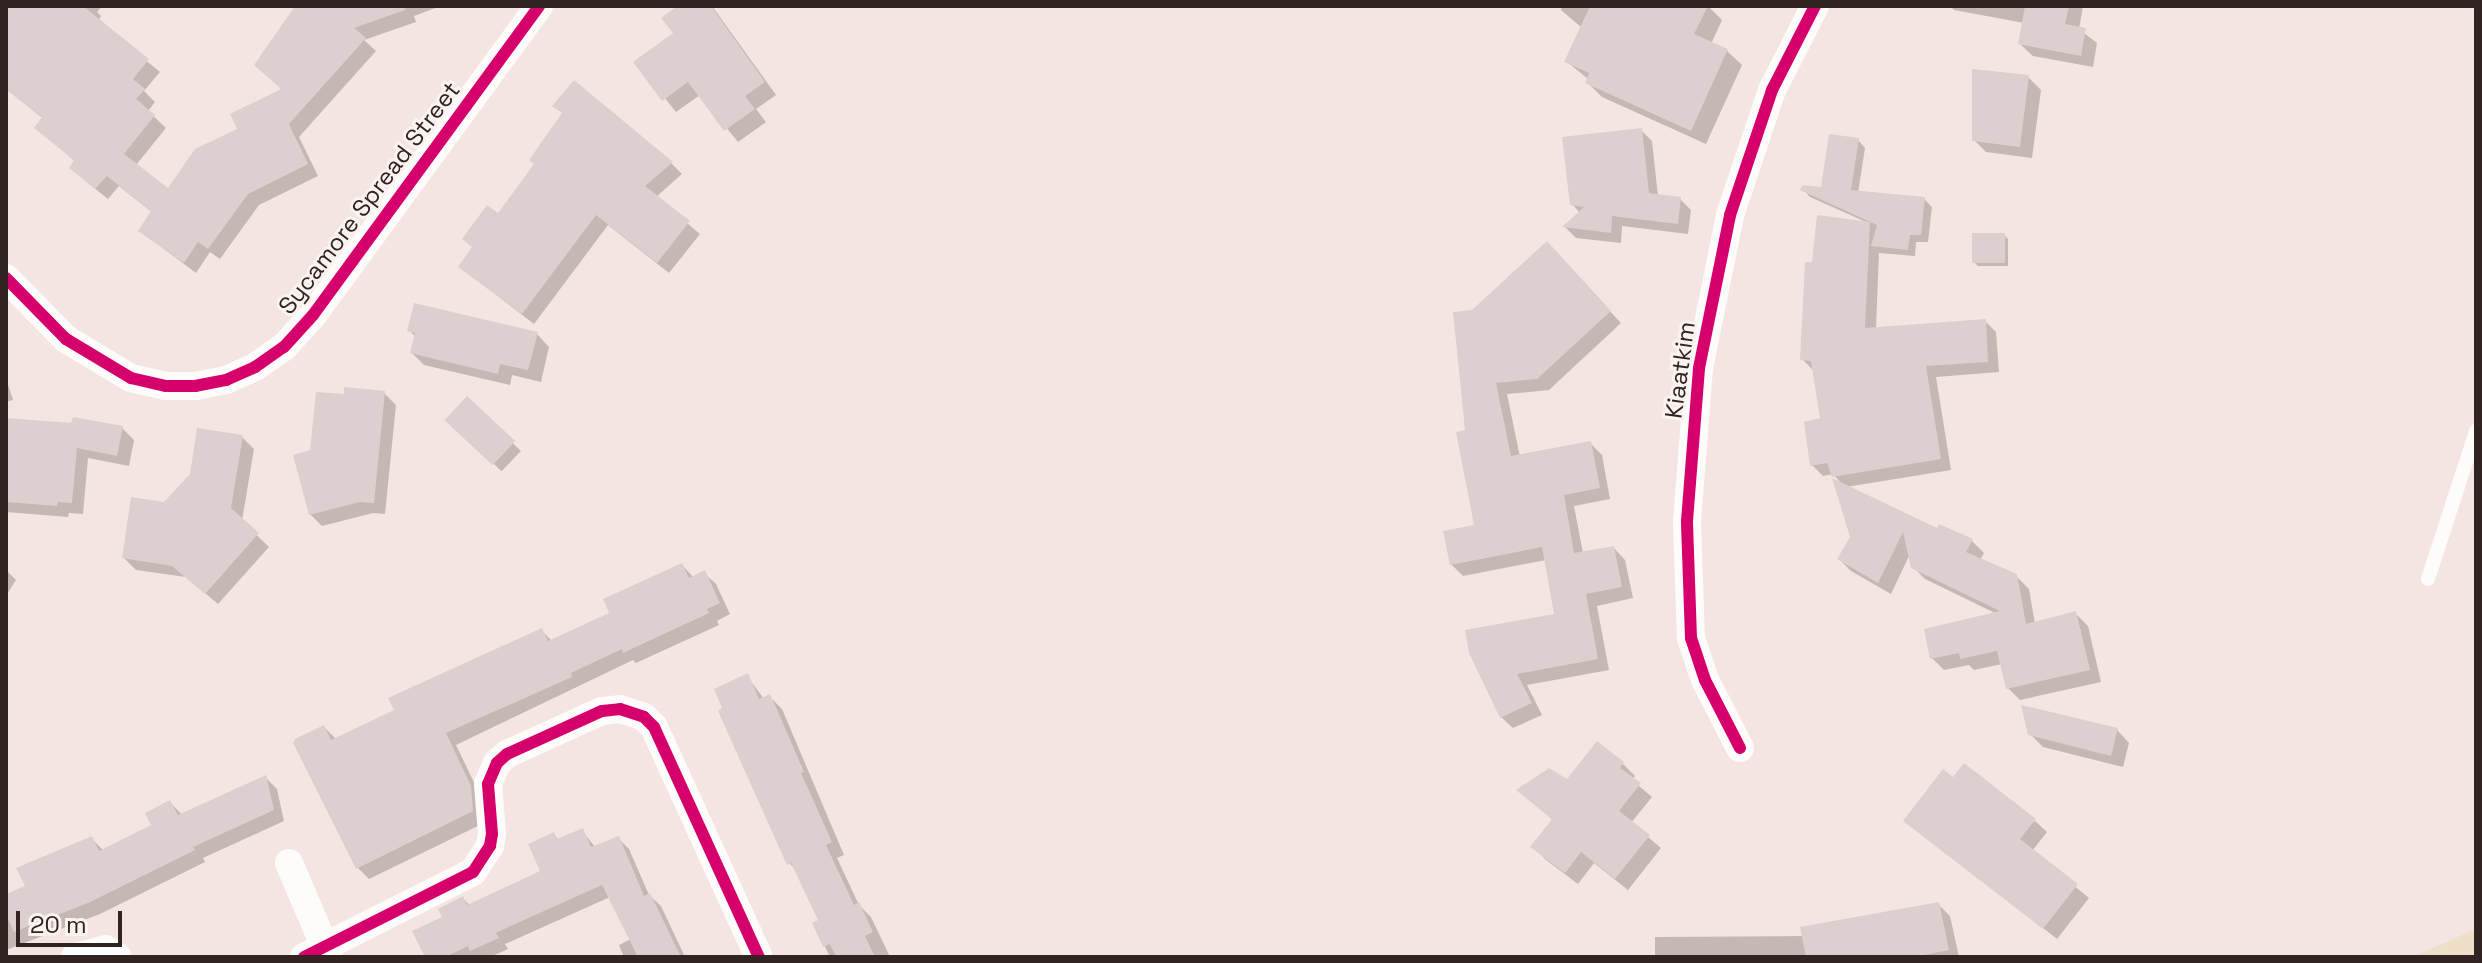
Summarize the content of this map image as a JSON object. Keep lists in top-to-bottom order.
{
  "streets": {
    "street": ["Sycamore Spread Street", "Kiaatkim"]
  },
  "scale_bar": "20 m"
}
